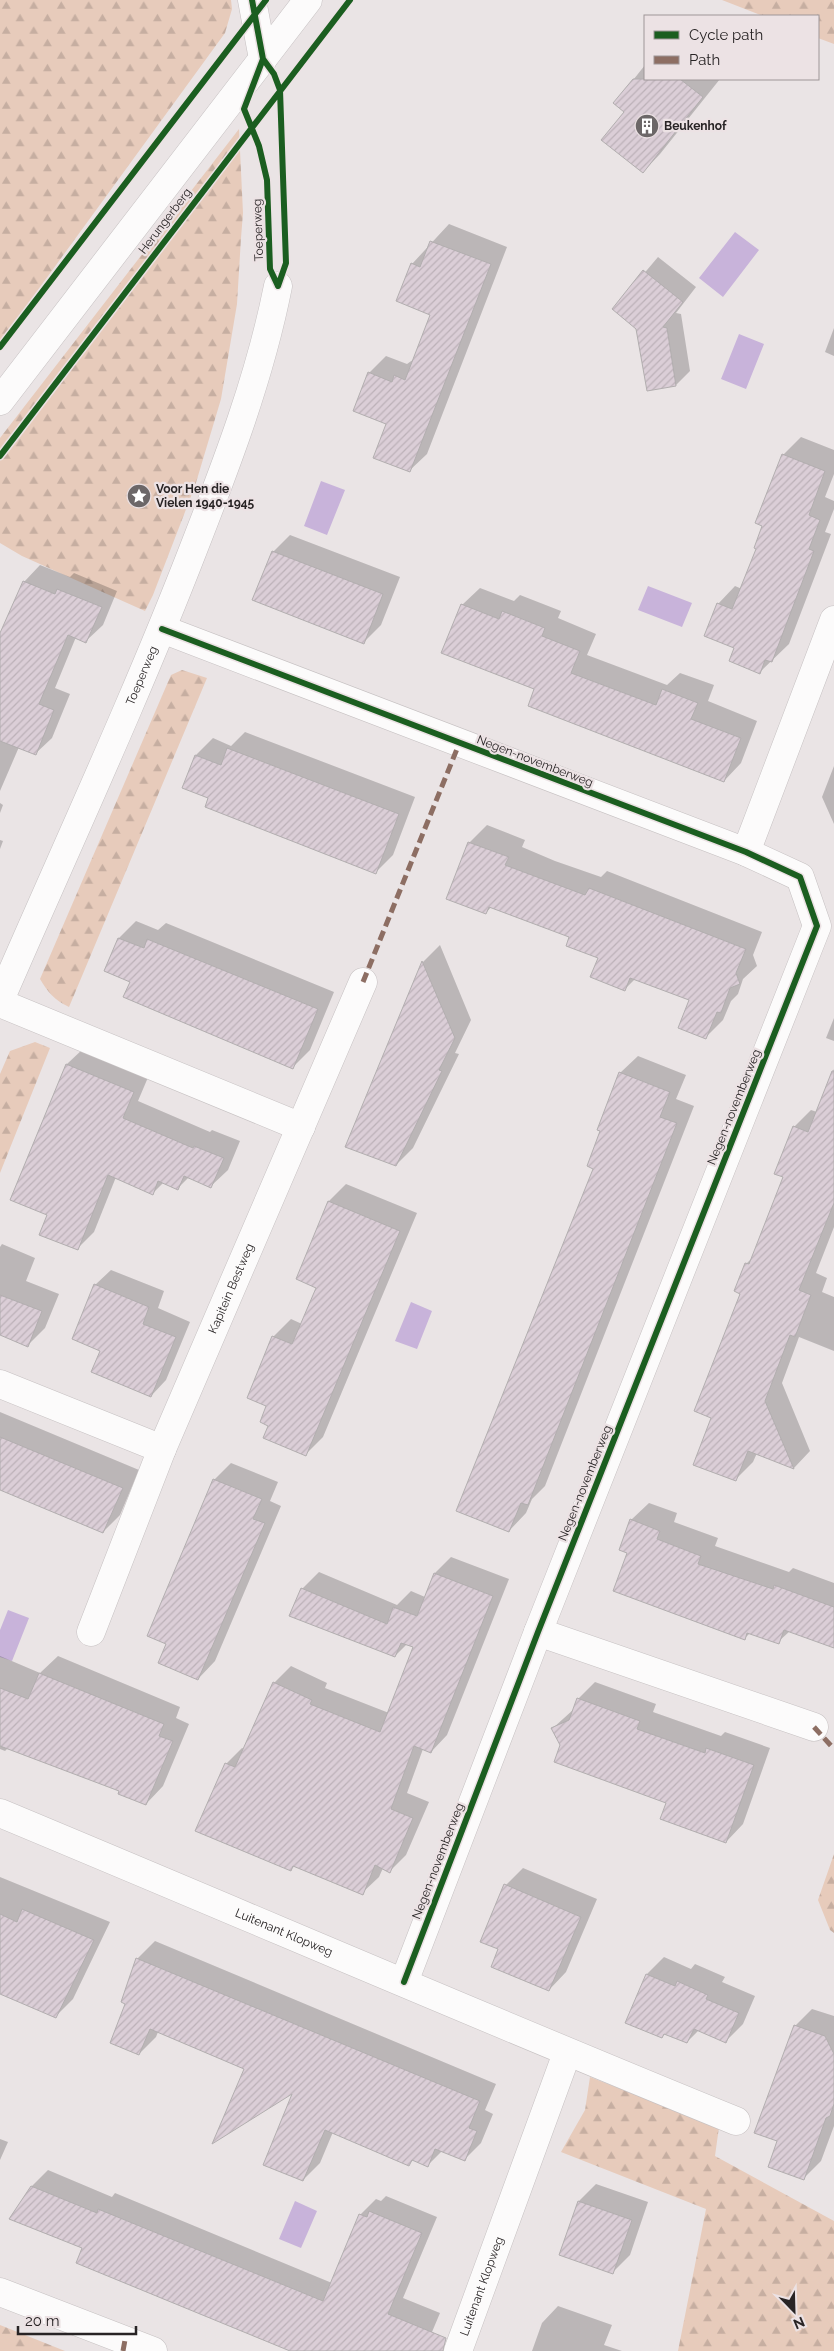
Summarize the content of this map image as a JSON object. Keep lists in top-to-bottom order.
{
  "streets": {
    "street": [
      "Herungerberg",
      "Toeperweg",
      "Negen-novemberweg",
      "Kapitein Bestweg",
      "Luitenant Klopweg"
    ]
  },
  "crossings": [
    ["Toeperweg", "Negen-novemberweg"],
    ["Negen-novemberweg", "Luitenant Klopweg"]
  ],
  "places": {
    "building": ["Beukenhof"],
    "place": ["Voor Hen die Vielen 1940-1945"]
  },
  "legend": ["Cycle path", "Path"],
  "scale_bar": "20 m",
  "north": "bottom right"
}
